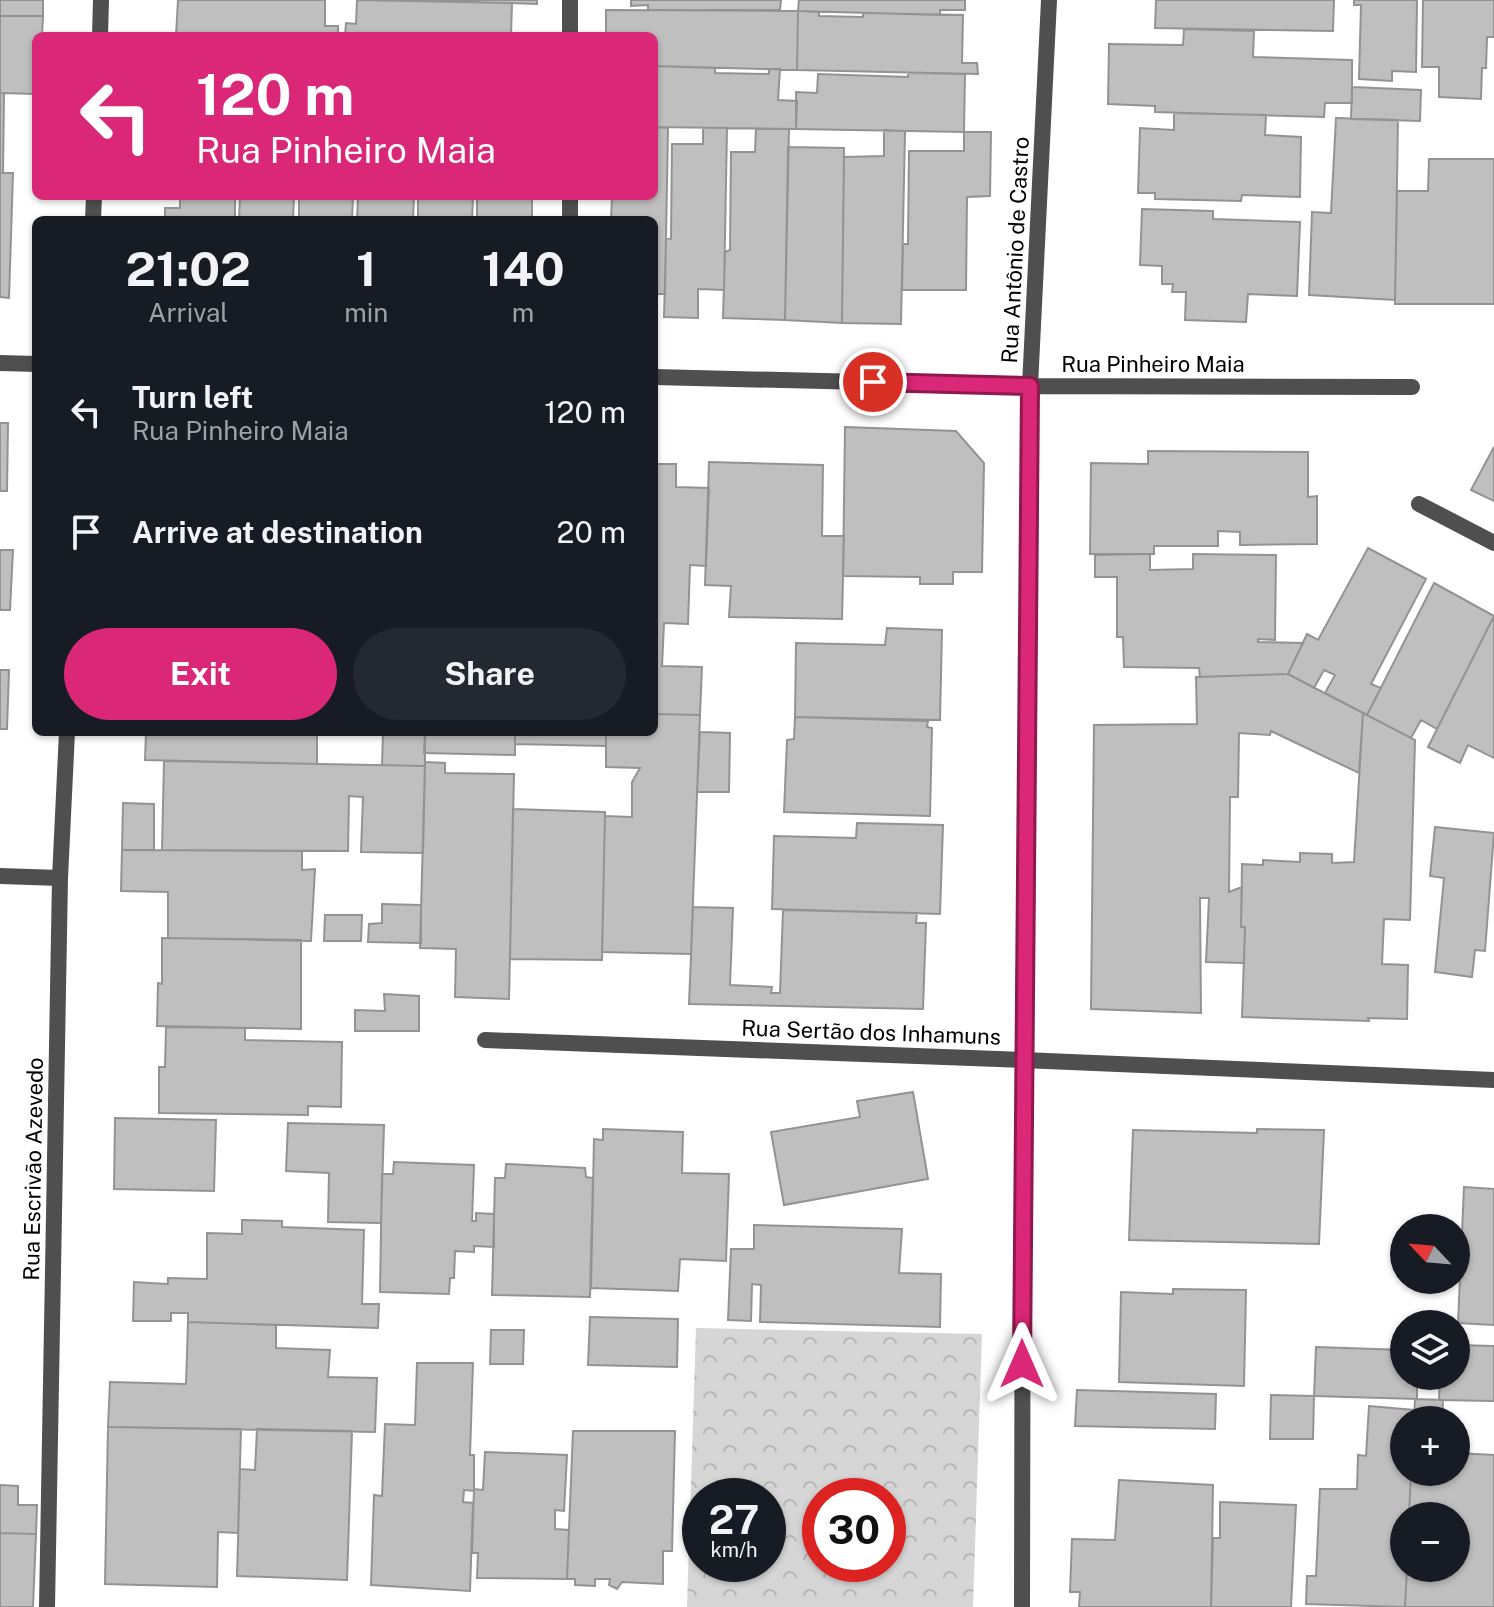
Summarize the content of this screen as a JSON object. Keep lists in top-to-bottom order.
{
  "streets": {
    "street": [
      "Rua Antônio de Castro",
      "Rua Pinheiro Maia",
      "Rua Sertão dos Inhamuns",
      "Rua Escrivão Azevedo"
    ]
  },
  "crossings": [
    ["Rua Antônio de Castro", "Rua Pinheiro Maia"],
    ["Rua Antônio de Castro", "Rua Sertão dos Inhamuns"]
  ],
  "north": "top left",
  "page": {
    "turn": ["120 m", "Rua Pinheiro Maia"],
    "eta": [
      "21:02",
      "Arrival",
      "1",
      "min",
      "140",
      "m"
    ],
    "list": [
      {
        "name": "Turn left",
        "note": "Rua Pinheiro Maia",
        "value": "120 m"
      },
      {
        "name": "Arrive at destination",
        "value": "20 m"
      }
    ],
    "buttons": ["Exit", "Share"],
    "map_buttons": ["+", "−"],
    "speed": "27 km/h",
    "limit": "30"
  }
}
